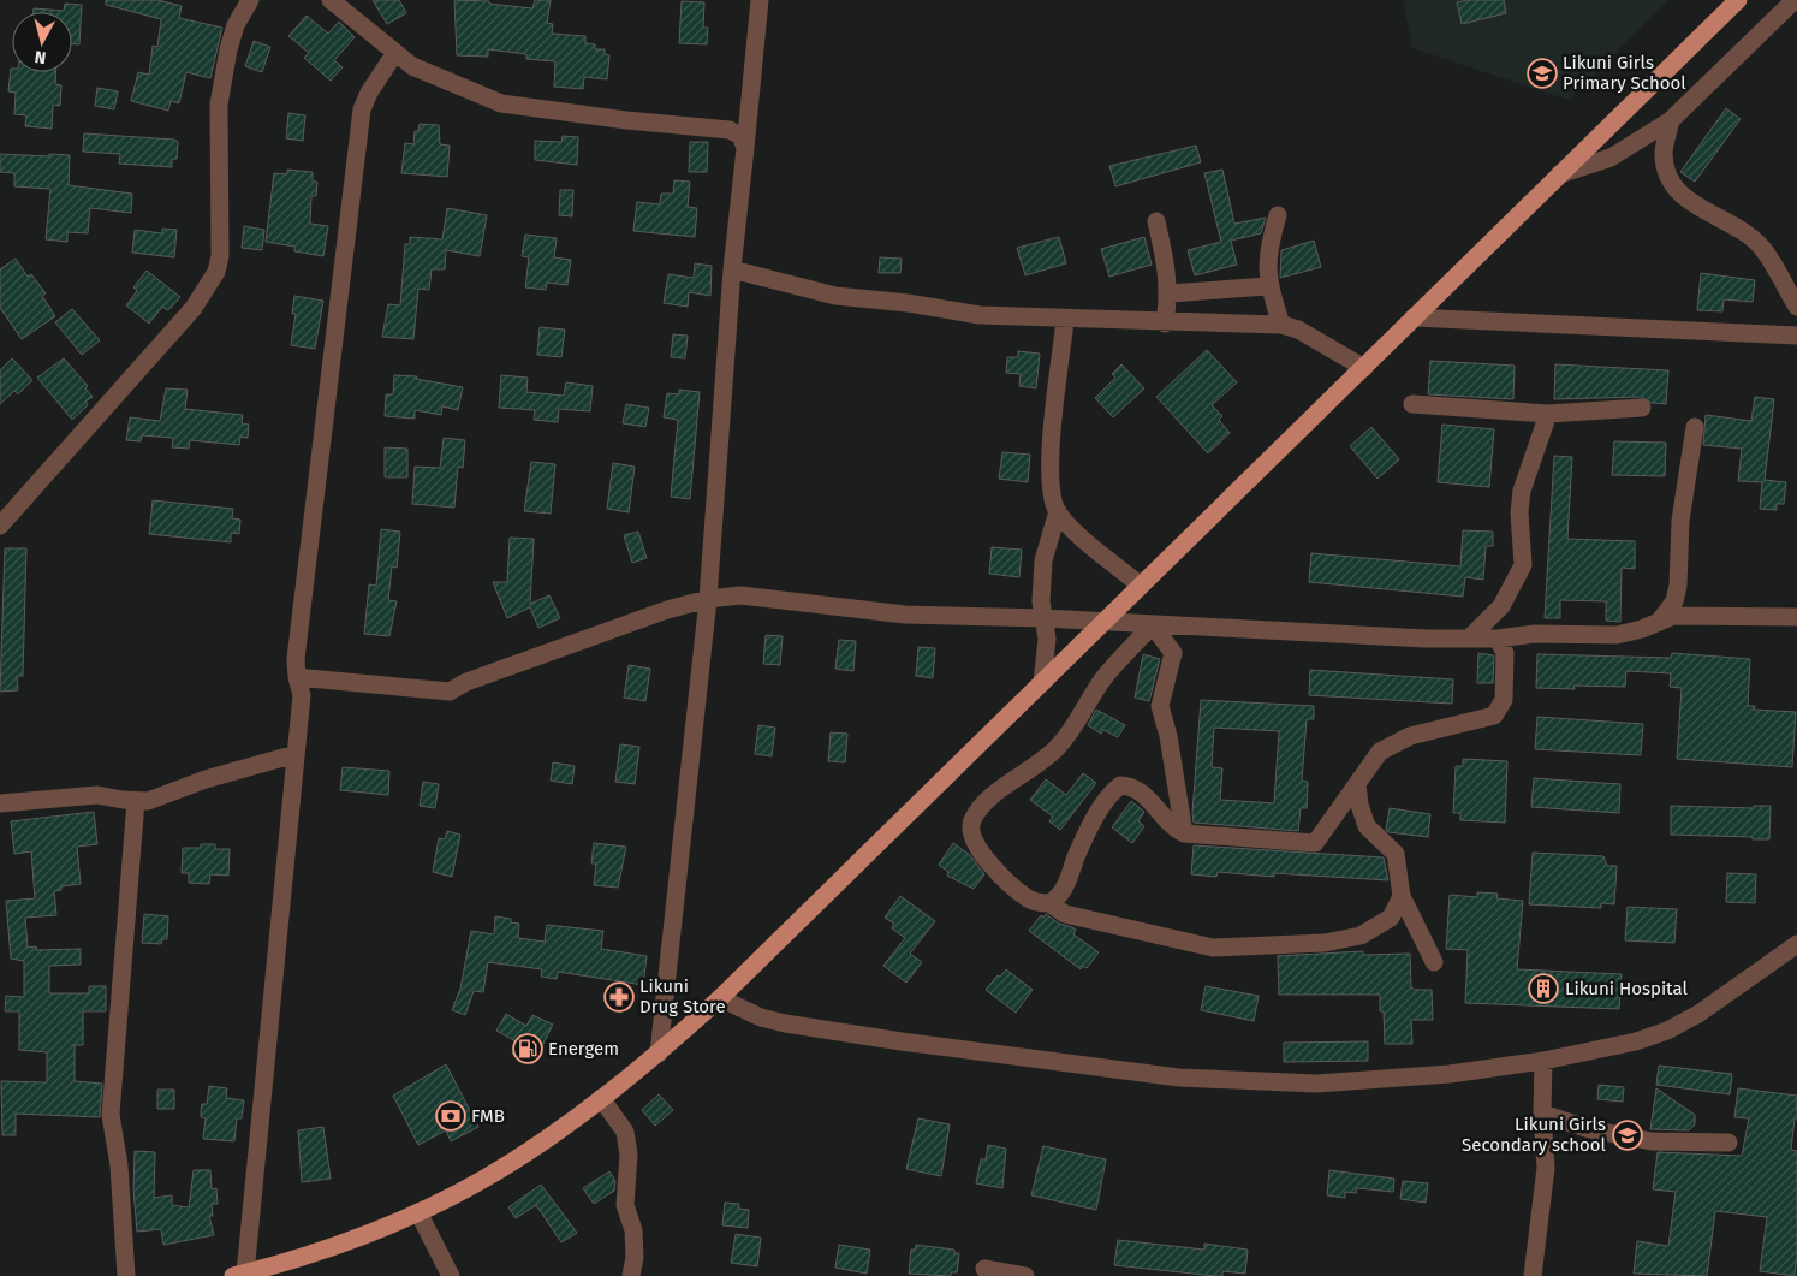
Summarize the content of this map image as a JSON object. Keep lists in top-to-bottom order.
{
  "places": {
    "school or university": ["Likuni Girls Primary School", "Likuni Girls Secondary school"],
    "building": ["Likuni Hospital"],
    "pharmacy": ["Likuni Drug Store"],
    "fuel station": ["Energem"],
    "bank": ["FMB"]
  },
  "north": "bottom"
}
